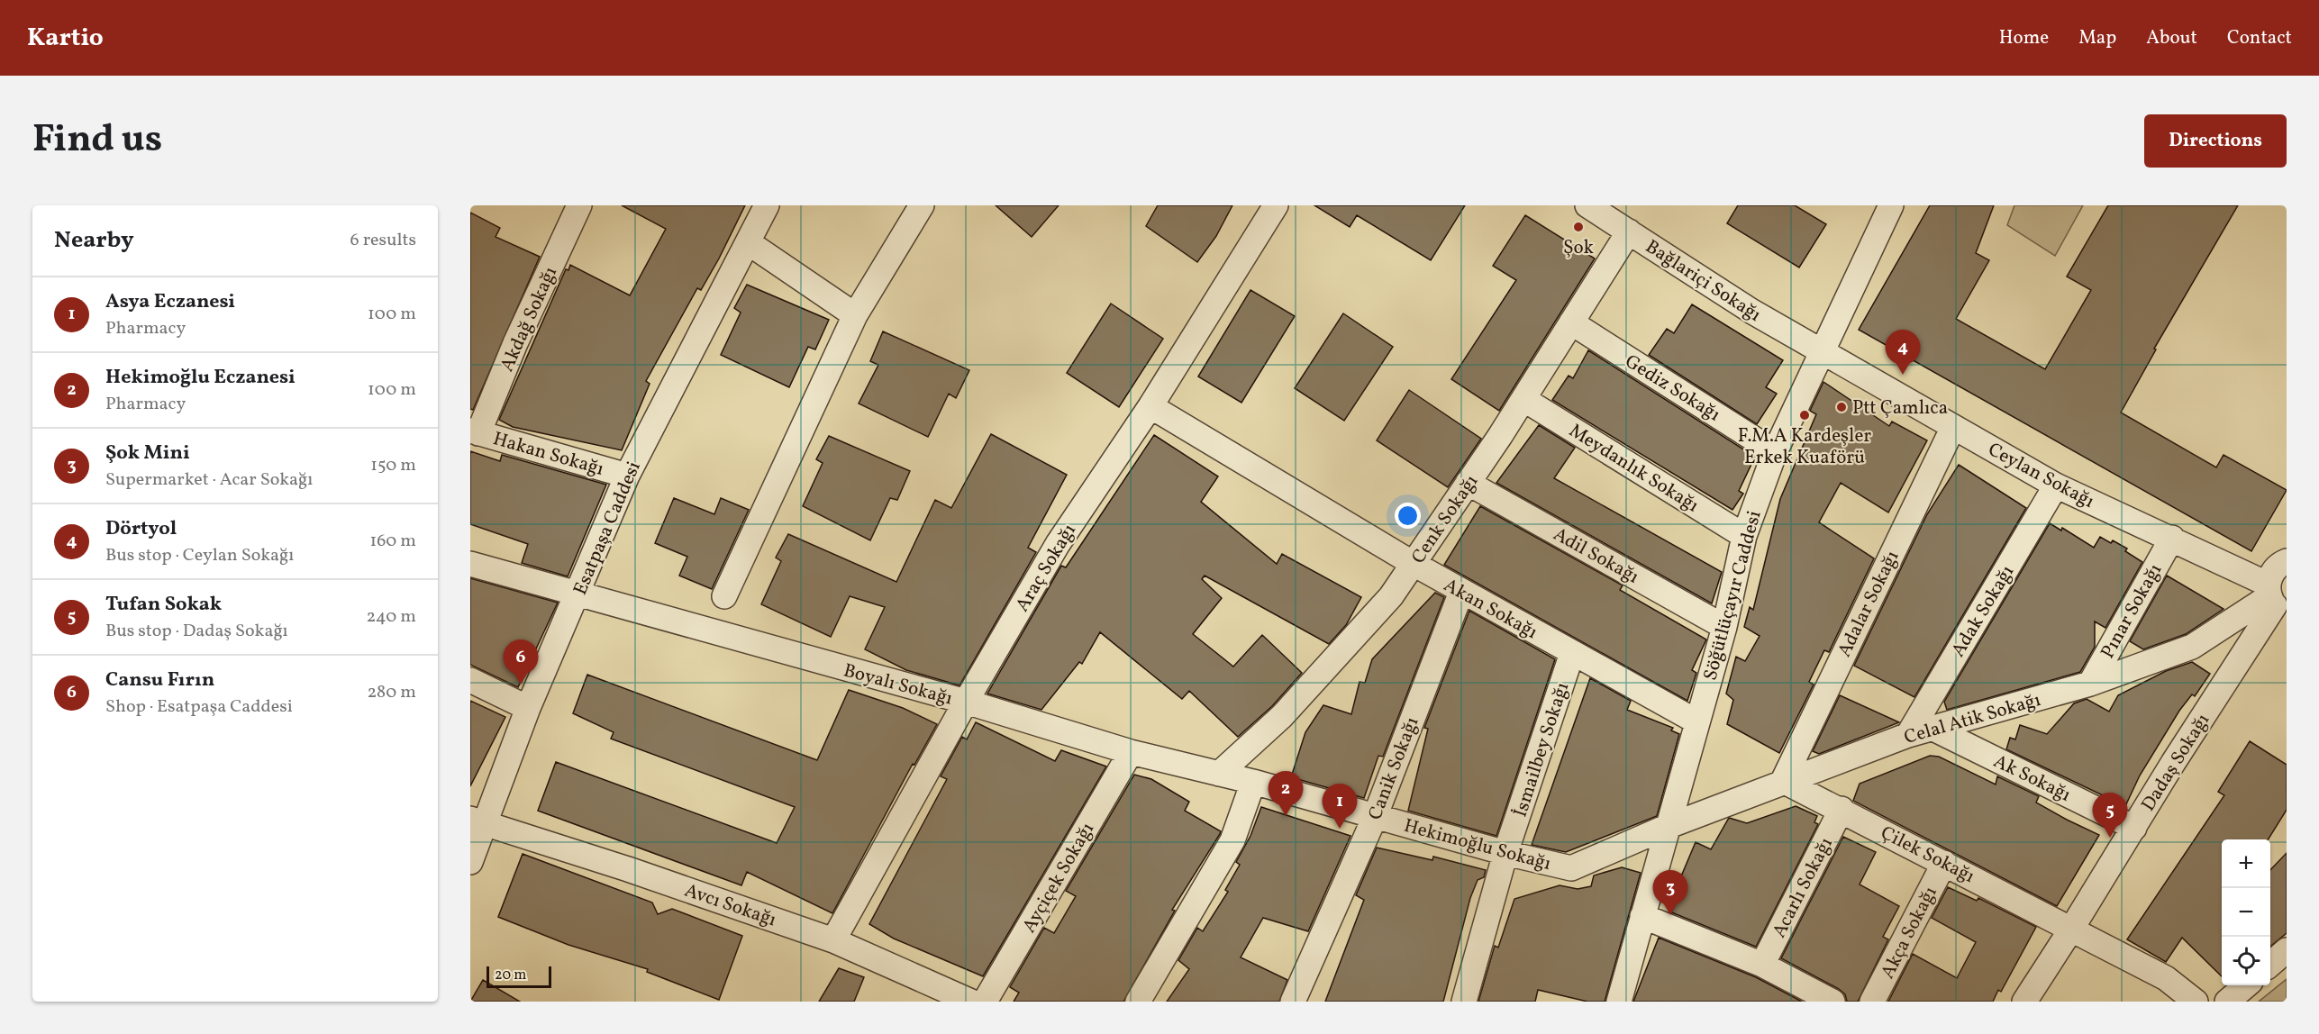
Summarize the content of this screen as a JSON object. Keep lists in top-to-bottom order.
{
  "streets": {
    "street": [
      "Bağlariçi Sokağı",
      "Akdağ Sokağı",
      "Gediz Sokağı",
      "Hakan Sokağı",
      "Meydanlık Sokağı",
      "Ceylan Sokağı",
      "Cenk Sokağı",
      "Esatpaşa Caddesi",
      "Adil Sokağı",
      "Araç Sokağı",
      "Söğütlüçayır Caddesi",
      "Adalar Sokağı",
      "Akan Sokağı",
      "Adak Sokağı",
      "Pınar Sokağı",
      "Boyalı Sokağı",
      "Celal Atik Sokağı",
      "İsmailbey Sokağı",
      "Dadaş Sokağı",
      "Canik Sokağı",
      "Ak Sokağı",
      "Hekimoğlu Sokağı",
      "Çilek Sokağı",
      "Ayçiçek Sokağı",
      "Acarlı Sokağı",
      "Avcı Sokağı",
      "Akça Sokağı"
    ]
  },
  "crossings": [
    ["Bağlariçi Sokağı", "Ceylan Sokağı"],
    ["Bağlariçi Sokağı", "Cenk Sokağı"],
    ["Bağlariçi Sokağı", "Söğütlüçayır Caddesi"],
    ["Akdağ Sokağı", "Hakan Sokağı"],
    ["Gediz Sokağı", "Cenk Sokağı"],
    ["Gediz Sokağı", "Söğütlüçayır Caddesi"],
    ["Hakan Sokağı", "Esatpaşa Caddesi"],
    ["Meydanlık Sokağı", "Cenk Sokağı"],
    ["Meydanlık Sokağı", "Söğütlüçayır Caddesi"],
    ["Ceylan Sokağı", "Söğütlüçayır Caddesi"],
    ["Ceylan Sokağı", "Adalar Sokağı"],
    ["Ceylan Sokağı", "Adak Sokağı"],
    ["Ceylan Sokağı", "Pınar Sokağı"],
    ["Ceylan Sokağı", "Celal Atik Sokağı"],
    ["Ceylan Sokağı", "Dadaş Sokağı"],
    ["Cenk Sokağı", "Adil Sokağı"],
    ["Cenk Sokağı", "Akan Sokağı"],
    ["Cenk Sokağı", "Boyalı Sokağı"],
    ["Cenk Sokağı", "Hekimoğlu Sokağı"],
    ["Esatpaşa Caddesi", "Boyalı Sokağı"],
    ["Esatpaşa Caddesi", "Avcı Sokağı"],
    ["Adil Sokağı", "Söğütlüçayır Caddesi"],
    ["Araç Sokağı", "Akan Sokağı"],
    ["Araç Sokağı", "Boyalı Sokağı"],
    ["Araç Sokağı", "Avcı Sokağı"],
    ["Söğütlüçayır Caddesi", "Akan Sokağı"],
    ["Söğütlüçayır Caddesi", "Celal Atik Sokağı"],
    ["Söğütlüçayır Caddesi", "Hekimoğlu Sokağı"],
    ["Adalar Sokağı", "Celal Atik Sokağı"],
    ["Adalar Sokağı", "Çilek Sokağı"],
    ["Akan Sokağı", "İsmailbey Sokağı"],
    ["Akan Sokağı", "Canik Sokağı"],
    ["Adak Sokağı", "Celal Atik Sokağı"],
    ["Pınar Sokağı", "Celal Atik Sokağı"],
    ["Boyalı Sokağı", "Hekimoğlu Sokağı"],
    ["Boyalı Sokağı", "Ayçiçek Sokağı"],
    ["Celal Atik Sokağı", "Dadaş Sokağı"],
    ["Celal Atik Sokağı", "Ak Sokağı"],
    ["Celal Atik Sokağı", "Hekimoğlu Sokağı"],
    ["Celal Atik Sokağı", "Çilek Sokağı"],
    ["İsmailbey Sokağı", "Hekimoğlu Sokağı"],
    ["Dadaş Sokağı", "Ak Sokağı"],
    ["Dadaş Sokağı", "Çilek Sokağı"],
    ["Canik Sokağı", "Hekimoğlu Sokağı"],
    ["Çilek Sokağı", "Acarlı Sokağı"],
    ["Çilek Sokağı", "Akça Sokağı"]
  ],
  "places": ["Şok", "Ptt Çamlıca", "F.M.A Kardeşler Erkek Kuaförü"],
  "scale_bar": "20 m",
  "page": {
    "header": "Kartio",
    "nav": [
      "Home",
      "Map",
      "About",
      "Contact"
    ],
    "title": "Find us",
    "buttons": "Directions",
    "heading": ["Nearby", "6 results"],
    "list": [
      {
        "mark": "1",
        "name": "Asya Eczanesi",
        "note": "Pharmacy",
        "value": "100 m"
      },
      {
        "mark": "2",
        "name": "Hekimoğlu Eczanesi",
        "note": "Pharmacy",
        "value": "100 m"
      },
      {
        "mark": "3",
        "name": "Şok Mini",
        "note": "Supermarket · Acar Sokağı",
        "value": "150 m"
      },
      {
        "mark": "4",
        "name": "Dörtyol",
        "note": "Bus stop · Ceylan Sokağı",
        "value": "160 m"
      },
      {
        "mark": "5",
        "name": "Tufan Sokak",
        "note": "Bus stop · Dadaş Sokağı",
        "value": "240 m"
      },
      {
        "mark": "6",
        "name": "Cansu Fırın",
        "note": "Shop · Esatpaşa Caddesi",
        "value": "280 m"
      }
    ],
    "pins": [
      "4",
      "6",
      "2",
      "1",
      "5",
      "3"
    ],
    "map_buttons": ["+", "−"],
    "scale": "20 m"
  }
}
